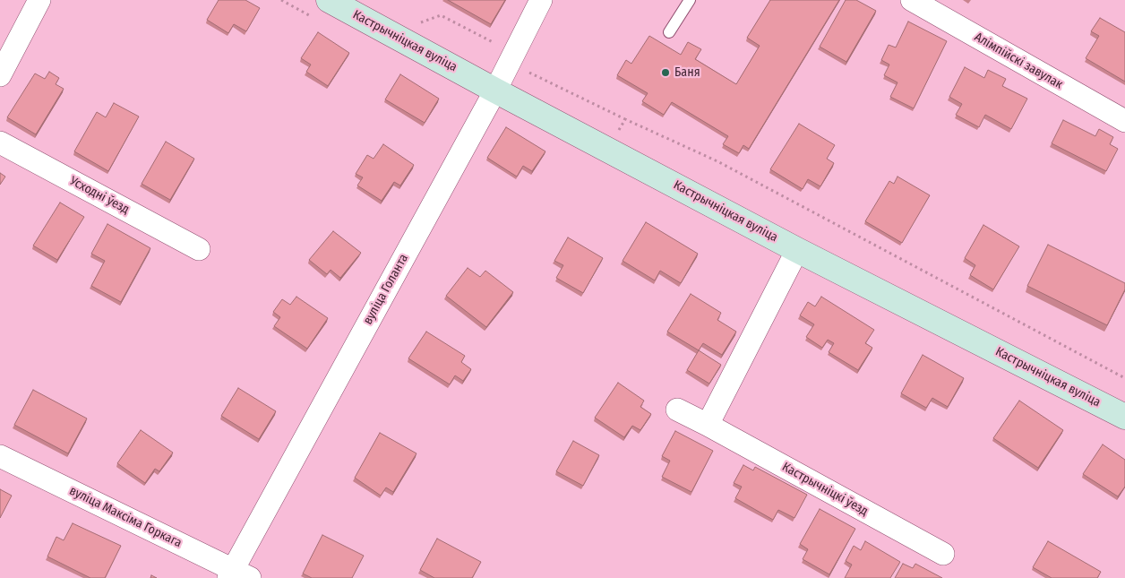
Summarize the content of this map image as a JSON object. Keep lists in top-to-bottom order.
{
  "streets": {
    "street": [
      "Кастрычніцкая вуліца",
      "Алімпійскі завулак",
      "Усходні ўезд",
      "вуліца Голанта",
      "Кастрычніцкі ўезд",
      "вуліца Максіма Горкага"
    ]
  },
  "crossings": [
    ["Кастрычніцкая вуліца", "вуліца Голанта"],
    ["вуліца Голанта", "вуліца Максіма Горкага"]
  ],
  "places": ["Баня"]
}
